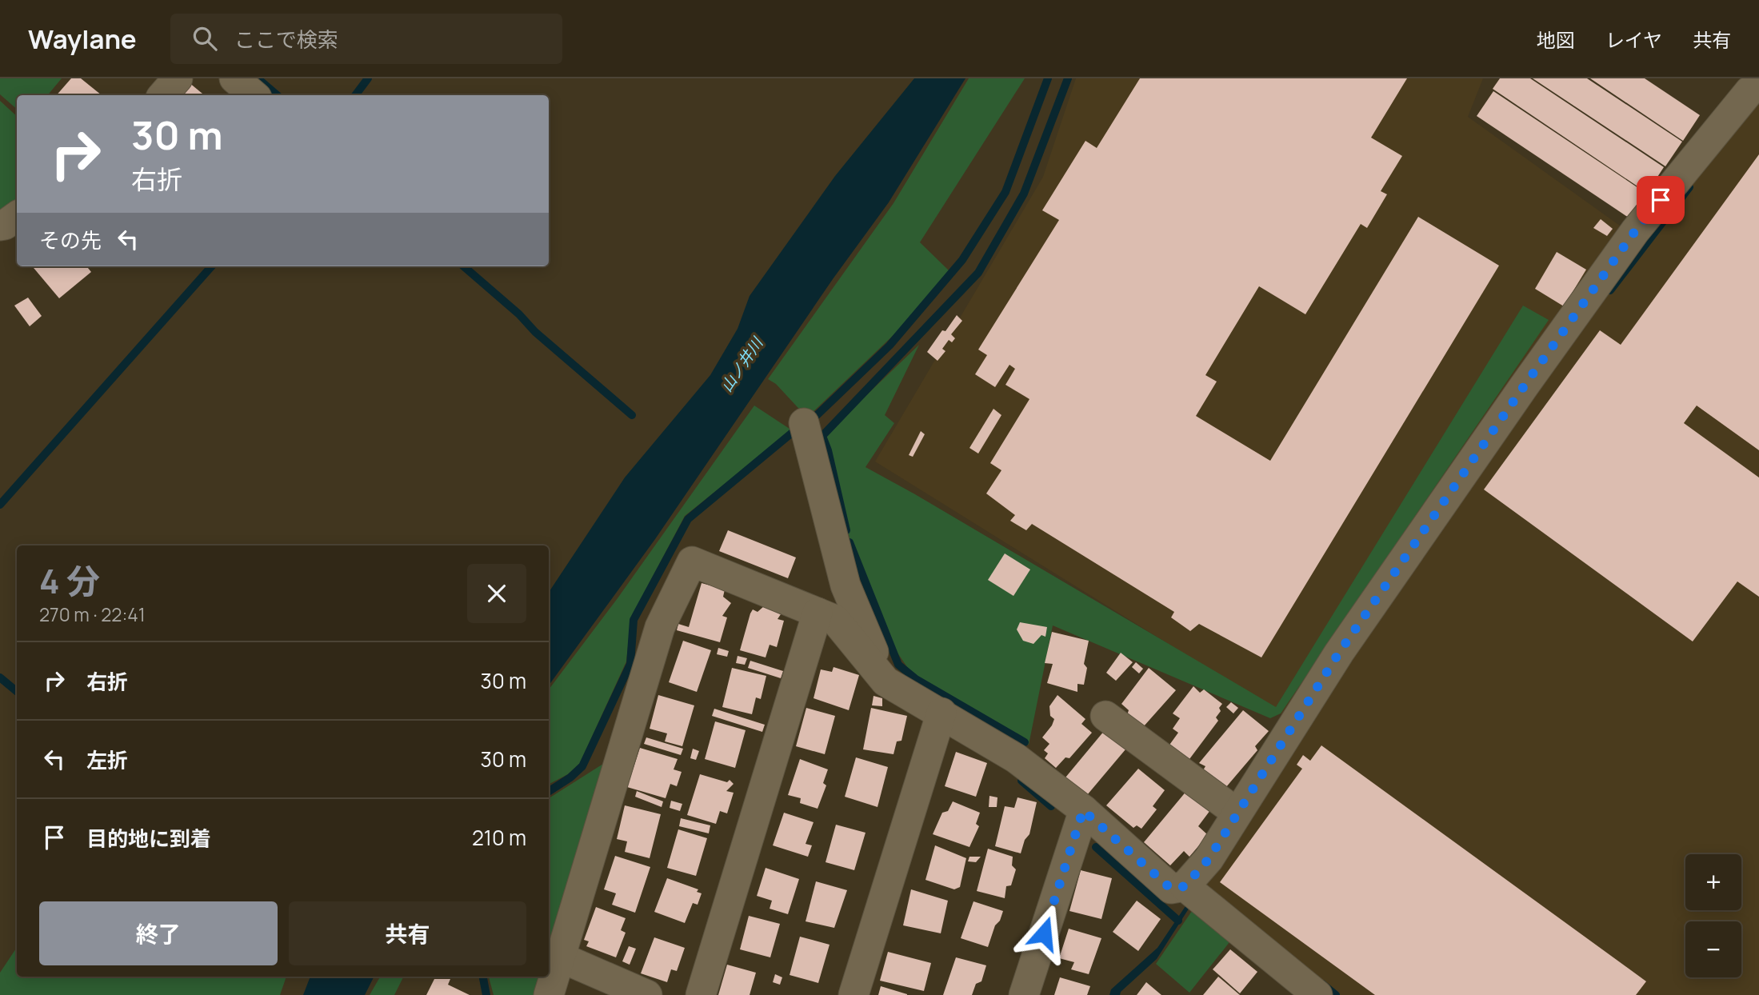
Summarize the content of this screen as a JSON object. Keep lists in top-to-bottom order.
{
  "water": ["山ノ井川"],
  "page": {
    "header": "Waylane",
    "search": "ここで検索",
    "nav": ["地図", "レイヤ", "共有"],
    "turn": ["30 m", "右折"],
    "then": "その先",
    "heading": ["4 分", "270 m · 22:41"],
    "list": [
      {
        "name": "右折",
        "value": "30 m"
      },
      {
        "name": "左折",
        "value": "30 m"
      },
      {
        "name": "目的地に到着",
        "value": "210 m"
      }
    ],
    "map_buttons": ["+", "−"],
    "buttons": ["終了", "共有"]
  }
}
